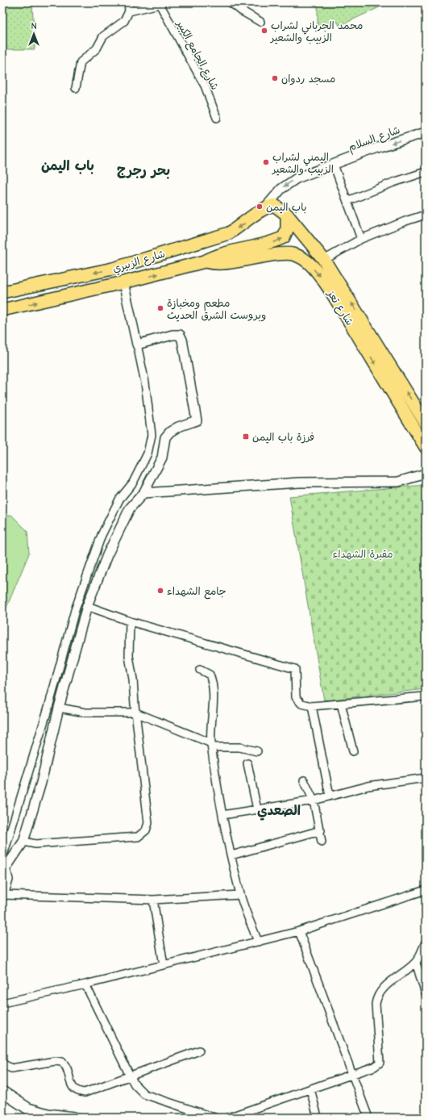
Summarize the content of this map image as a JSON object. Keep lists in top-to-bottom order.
{
  "streets": {
    "main road": ["شارع الزبيري", "شارع تعز"],
    "street": ["شارع الجامع الكبير", "شارع السلام"]
  },
  "crossings": [
    ["شارع السلام", "شارع الزبيري"],
    ["شارع السلام", "شارع تعز"],
    ["شارع الزبيري", "شارع تعز"]
  ],
  "districts": ["باب اليمن", "بحر رجرج", "الصعدي"],
  "parks": ["مقبرة الشهداء"],
  "places": {
    "other": [
      "محمد الجرباني لشراب الزبيب والشعير",
      "مسجد ردوان",
      "اليمني لشراب الزبيب والشعير",
      "باب اليمن",
      "مطعم ومخبازة وبروست الشرق الحديث",
      "جامع الشهداء"
    ],
    "transit": ["فرزة باب اليمن"]
  },
  "north": "top"
}
